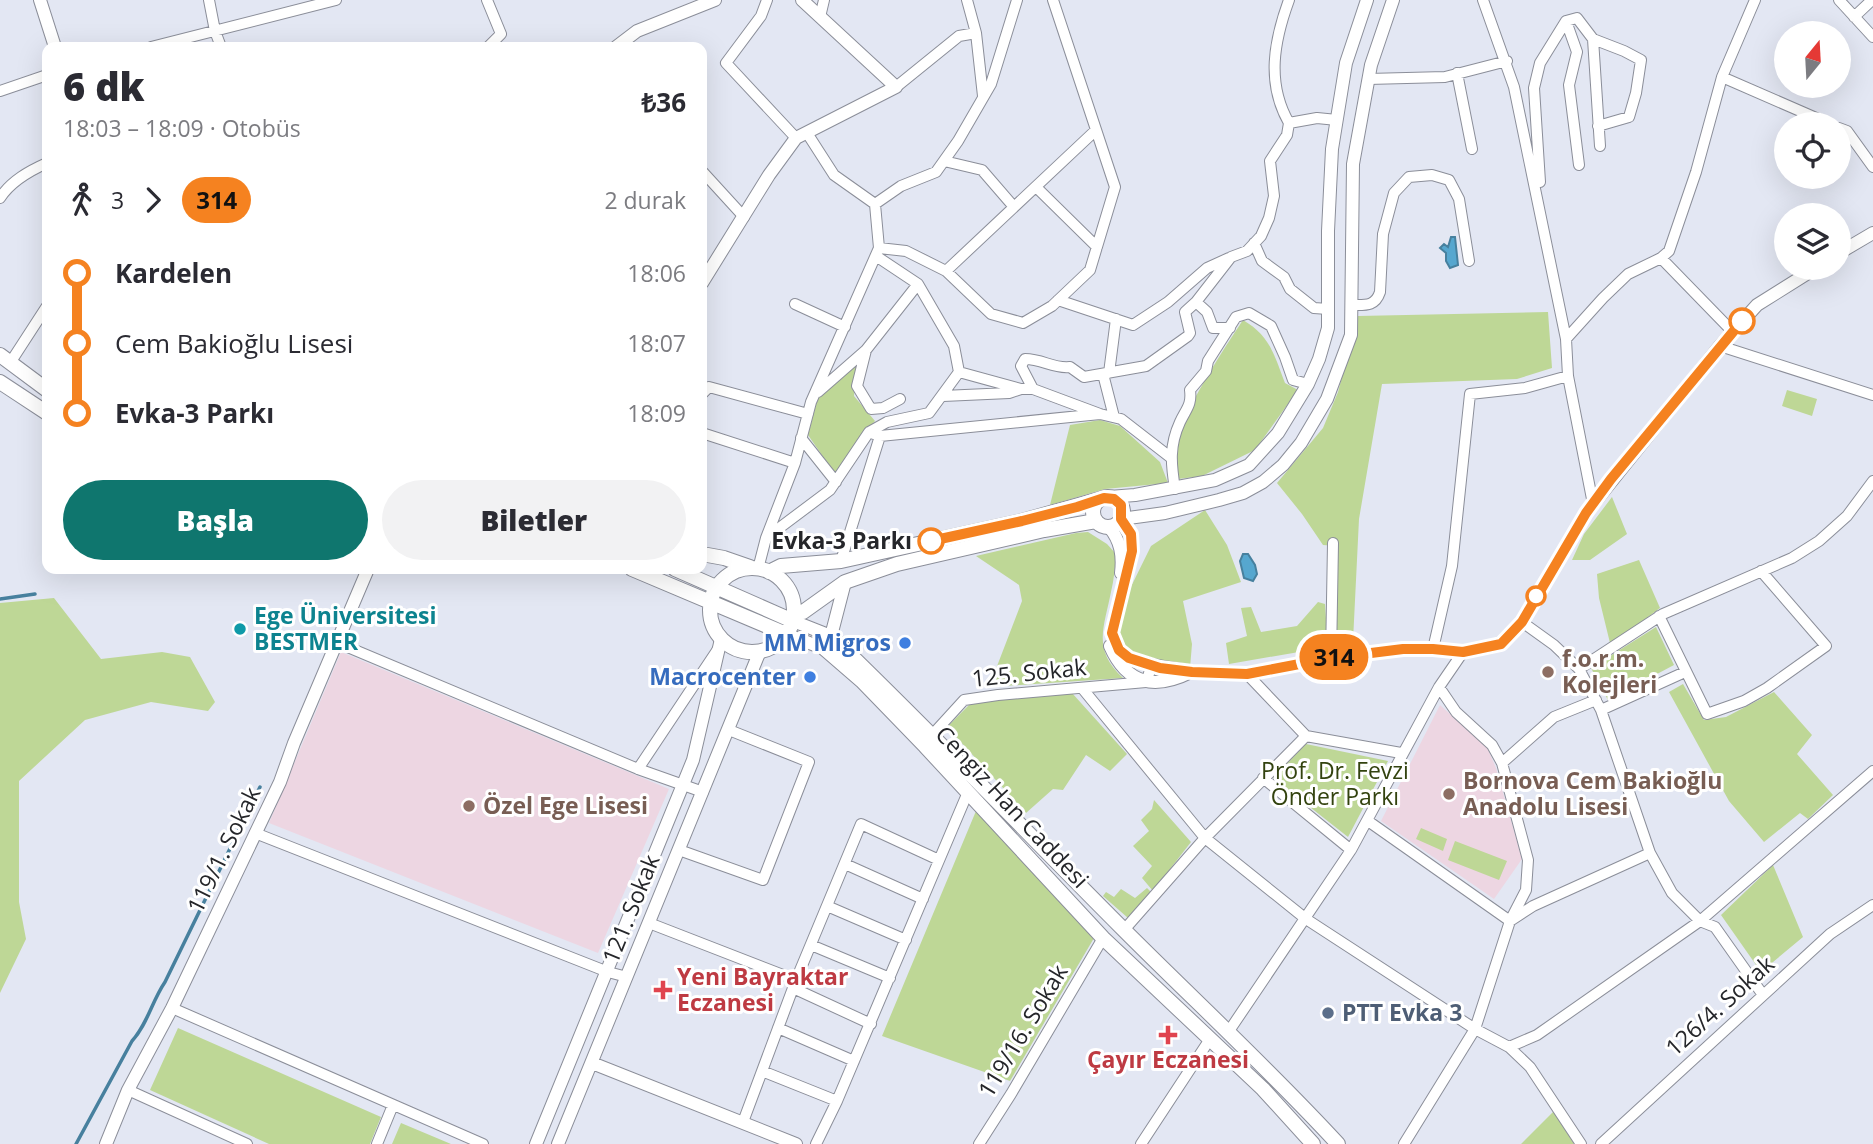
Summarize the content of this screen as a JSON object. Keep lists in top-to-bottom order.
{
  "streets": {
    "main road": ["Cengiz Han Caddesi"],
    "street": [
      "125. Sokak",
      "119/1. Sokak",
      "121. Sokak",
      "126/4. Sokak",
      "119/16. Sokak"
    ]
  },
  "crossings": [
    ["125. Sokak", "Cengiz Han Caddesi"],
    ["Cengiz Han Caddesi", "119/16. Sokak"]
  ],
  "parks": ["Prof. Dr. Fevzi Önder Parkı"],
  "places": {
    "other": [
      "Evka-3 Parkı",
      "Ege Üniversitesi BESTMER",
      "MM Migros",
      "f.o.r.m. Kolejleri",
      "Macrocenter",
      "Bornova Cem Bakioğlu Anadolu Lisesi",
      "Özel Ege Lisesi",
      "PTT Evka 3"
    ],
    "health": ["Yeni Bayraktar Eczanesi", "Çayır Eczanesi"]
  },
  "lines": ["bus line 314"],
  "north": "top",
  "page": {
    "on_map": "314",
    "heading": ["6 dk", "18:03 – 18:09 · Otobüs", "₺36"],
    "legs": ["3", "314", "2 durak"],
    "list": [
      {
        "name": "Kardelen",
        "value": "18:06"
      },
      {
        "name": "Cem Bakioğlu Lisesi",
        "value": "18:07"
      },
      {
        "name": "Evka-3 Parkı",
        "value": "18:09"
      }
    ],
    "buttons": ["Başla", "Biletler"]
  }
}
